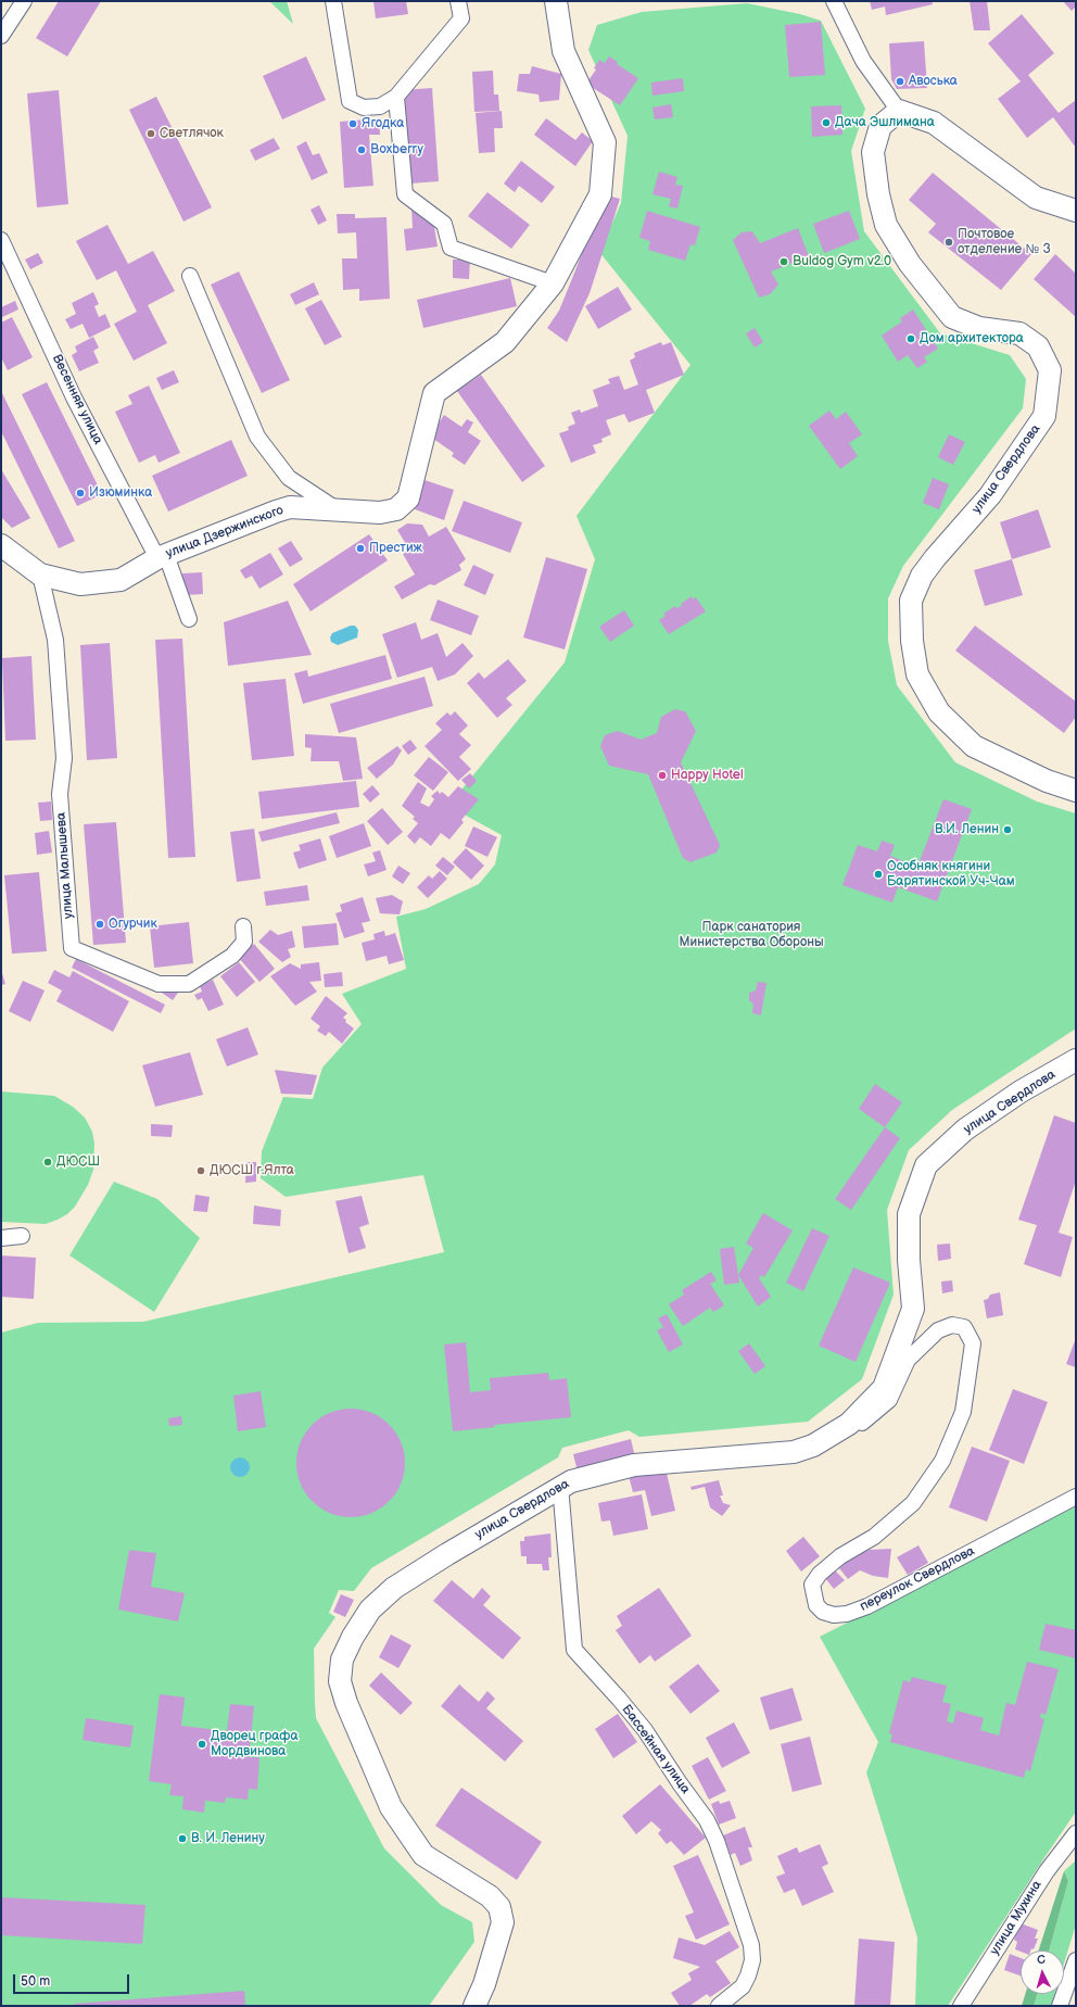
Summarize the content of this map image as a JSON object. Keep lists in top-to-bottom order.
{
  "streets": {
    "main road": ["улица Свердлова", "улица Дзержинского"],
    "street": [
      "Весенняя улица",
      "улица Малышева",
      "переулок Свердлова",
      "Бассейная улица",
      "улица Мухина"
    ]
  },
  "crossings": [
    ["Весенняя улица", "улица Дзержинского"],
    ["улица Свердлова", "переулок Свердлова"],
    ["улица Свердлова", "Бассейная улица"],
    ["улица Дзержинского", "улица Малышева"]
  ],
  "parks": ["Парк санатория Министерства Обороны"],
  "places": [
    "Авоська",
    "Дача Эшлимана",
    "Ягодка",
    "Светлячок",
    "Boxberry",
    "Почтовое отделение № 3",
    "Buldog Gym v2.0",
    "Дом архитектора",
    "Изюминка",
    "Престиж",
    "Happy Hotel",
    "В.И. Ленин",
    "Особняк княгини Барятинской Уч-Чам",
    "Огурчик",
    "ДЮСШ",
    "ДЮСШ г.Ялта",
    "Дворец графа Мордвинова",
    "В. И. Ленину"
  ],
  "scale_bar": "50 m",
  "north": "top"
}
